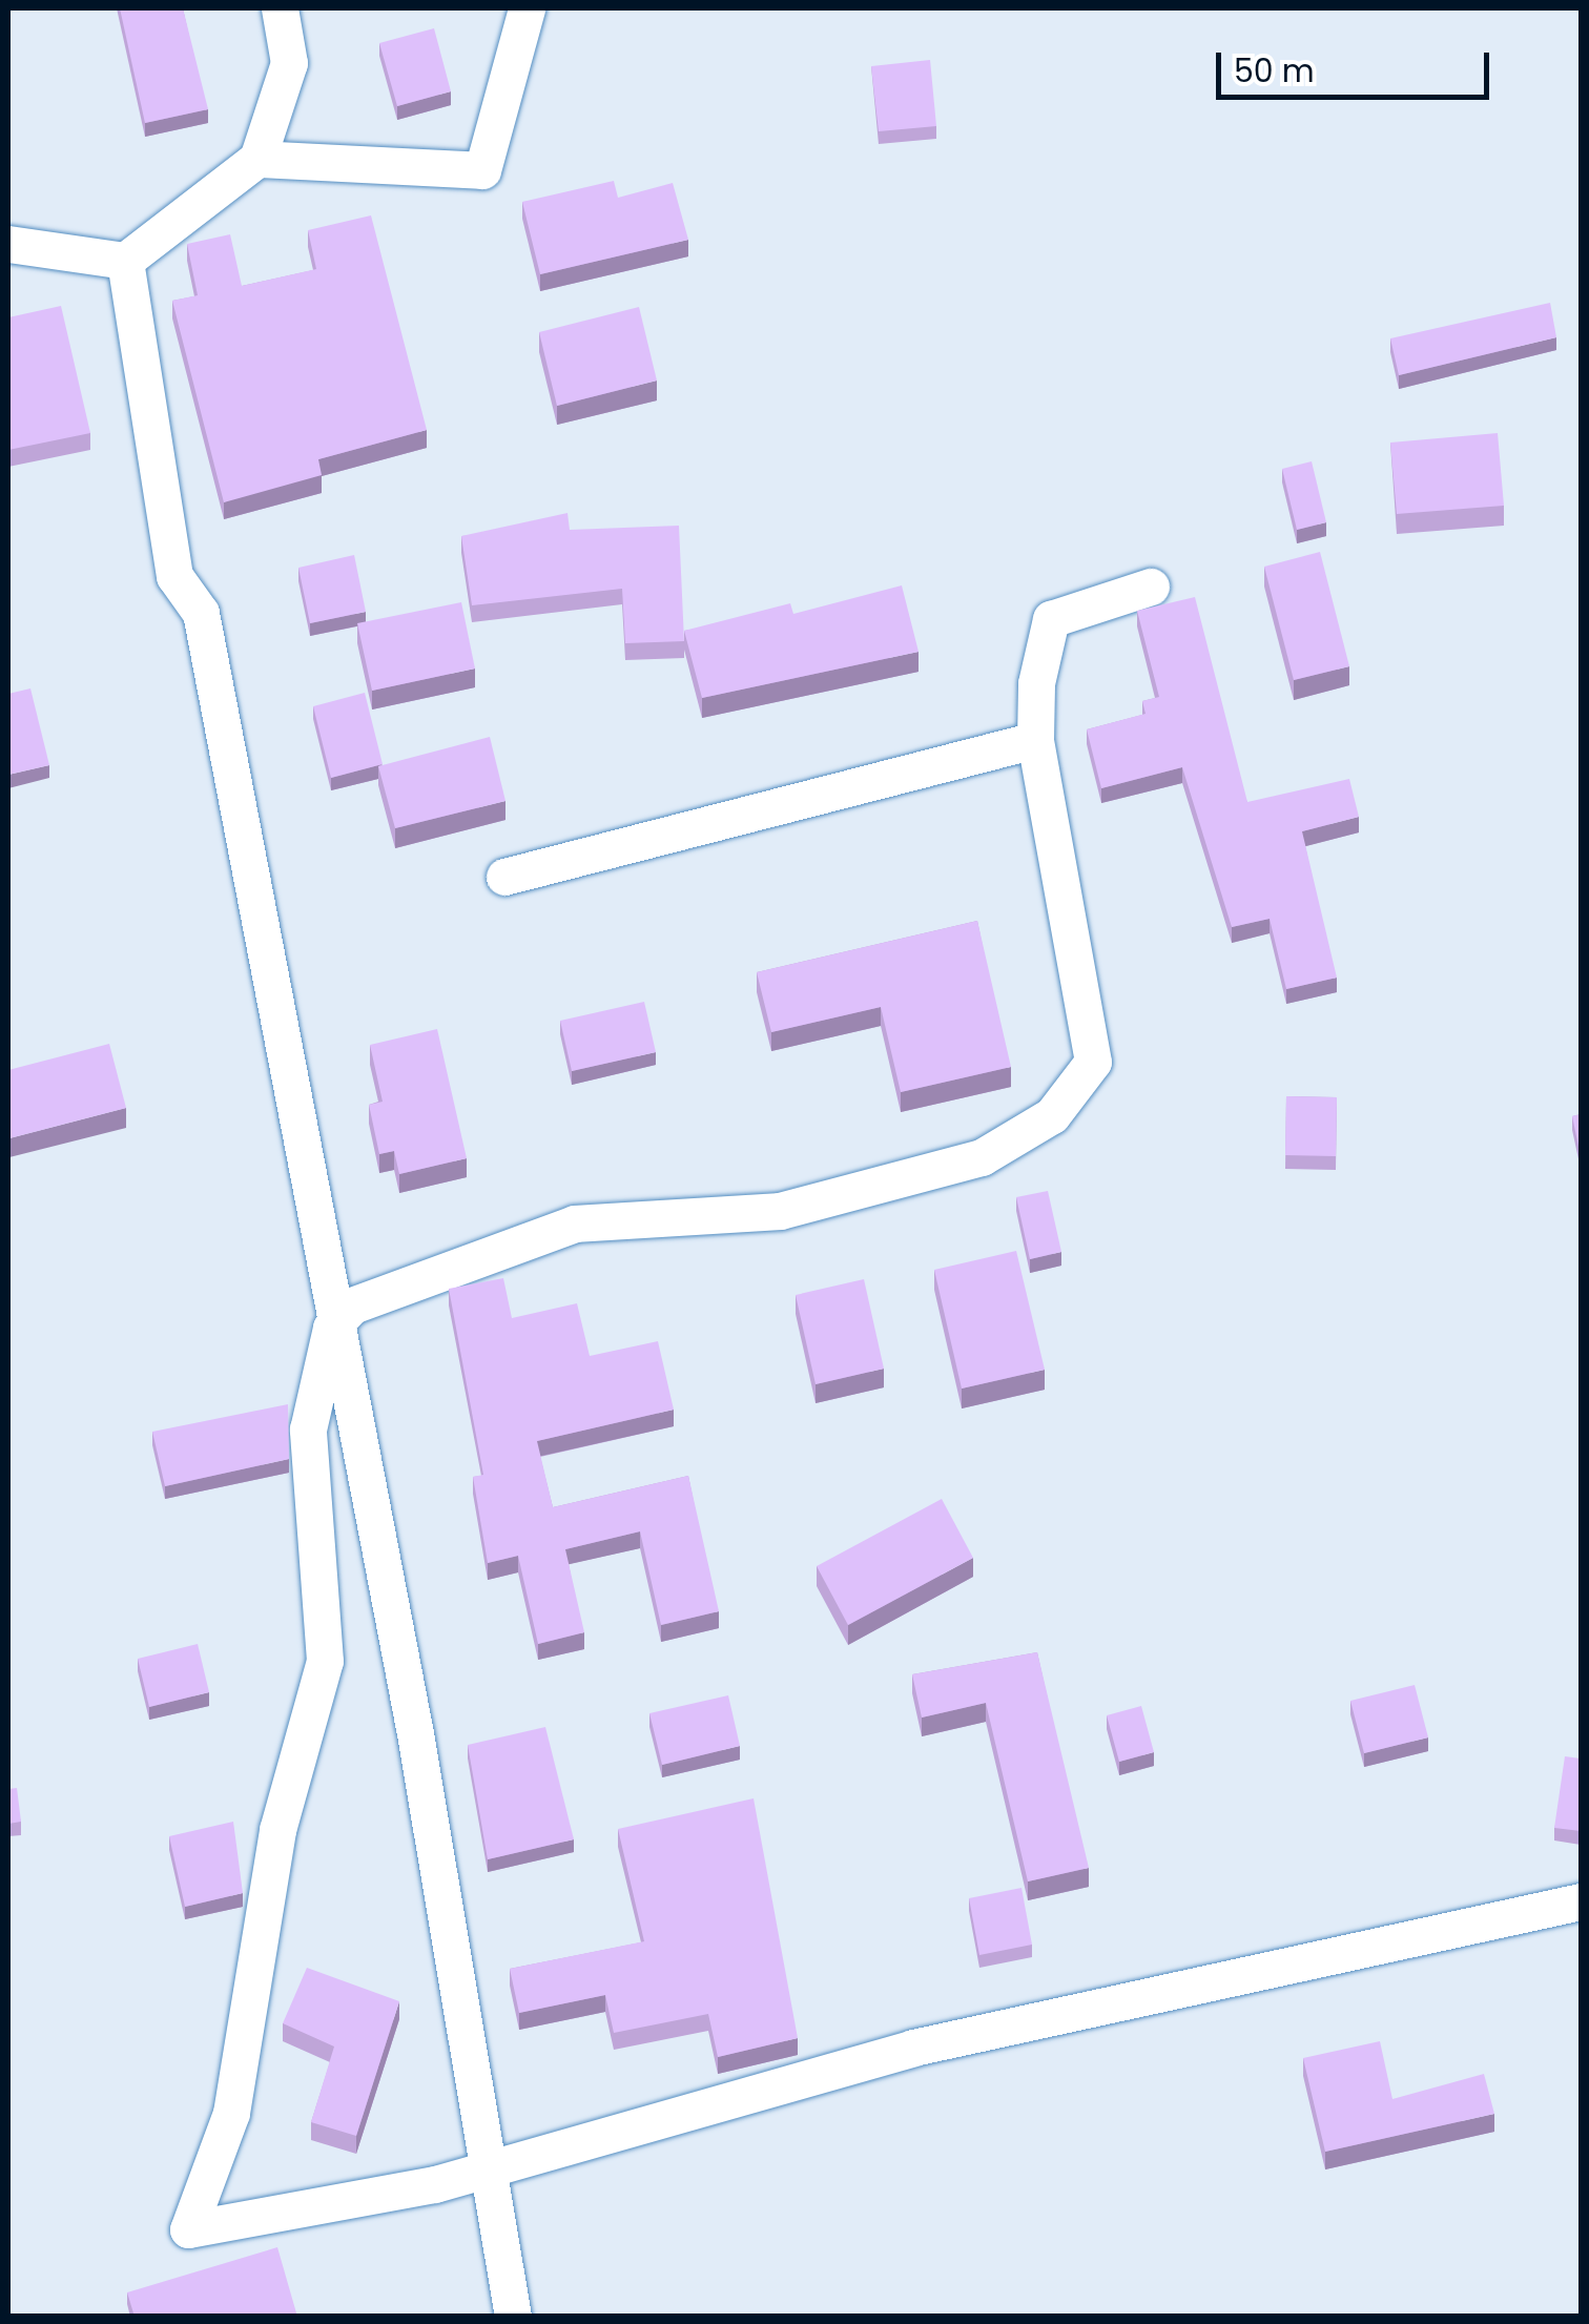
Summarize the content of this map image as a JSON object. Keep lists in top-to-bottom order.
{
  "scale_bar": "50 m"
}
